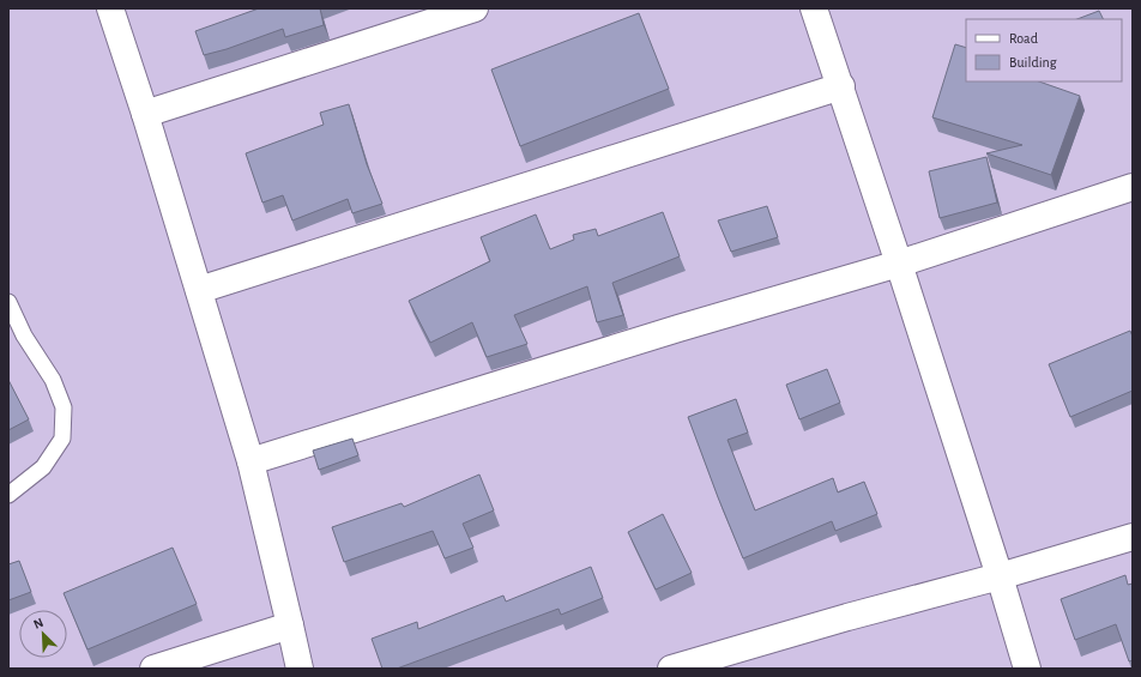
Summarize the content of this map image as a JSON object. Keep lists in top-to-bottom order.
{
  "legend": ["Road", "Building"],
  "north": "top left"
}
